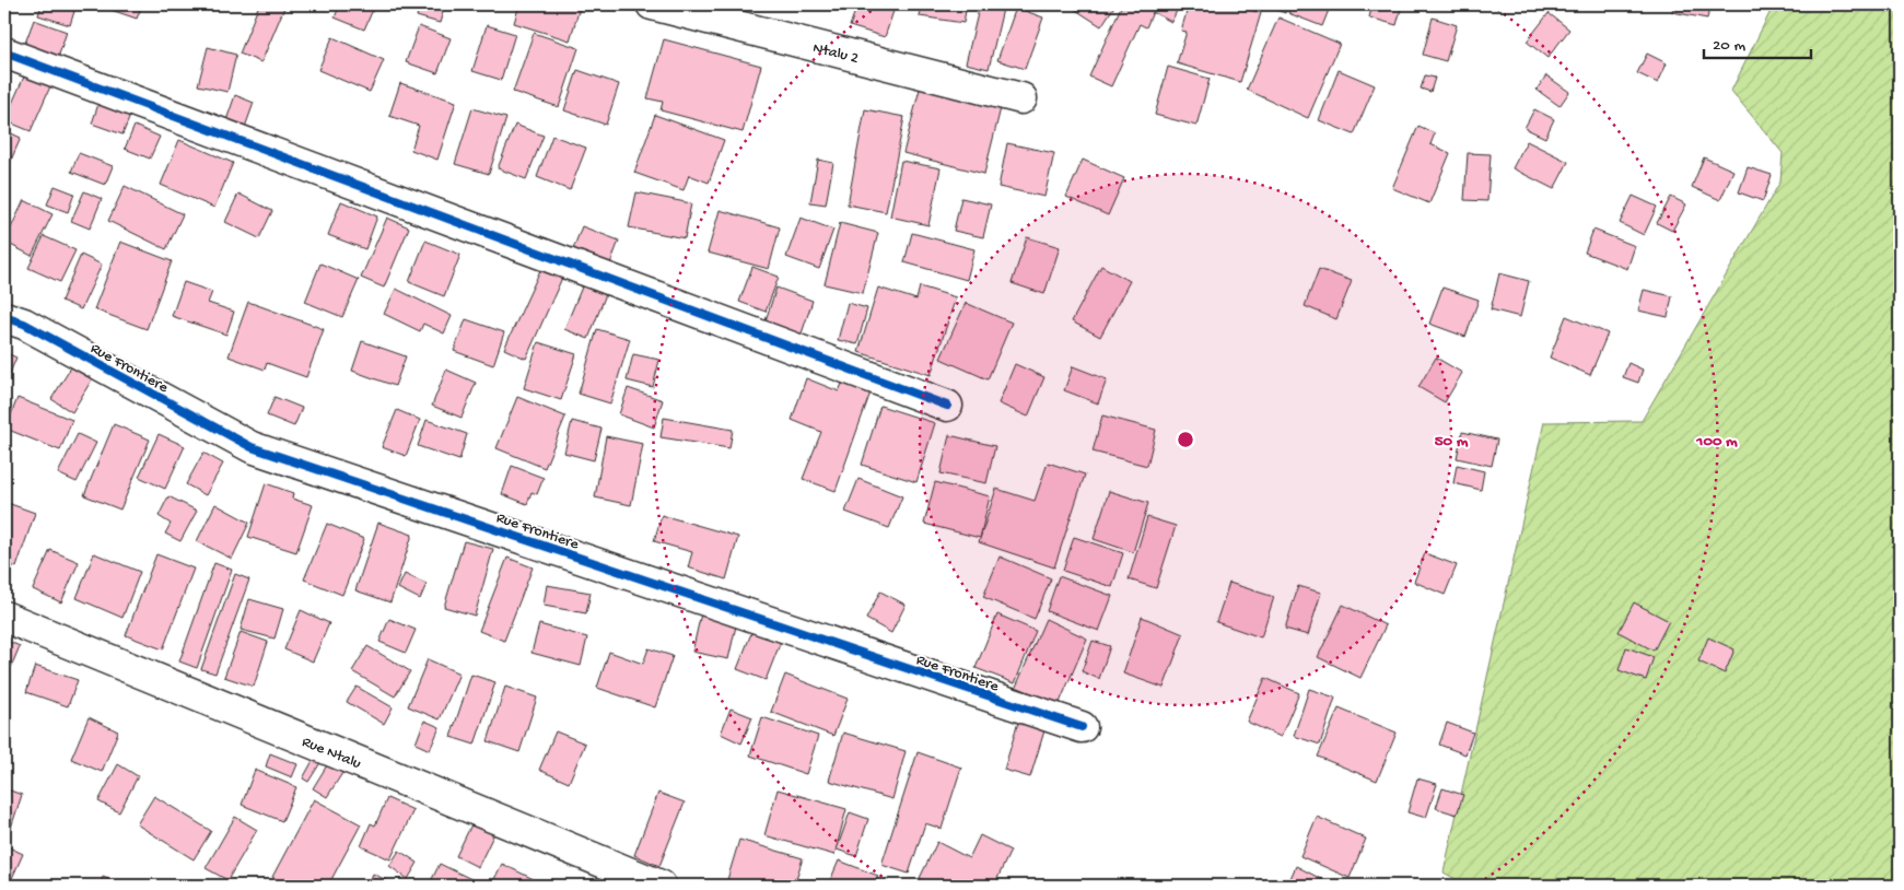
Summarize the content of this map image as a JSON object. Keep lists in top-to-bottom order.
{
  "streets": {
    "street": ["Ntalu 2", "Rue Frontiere", "Rue Ntalu"]
  },
  "scale_bar": "20 m",
  "rings": ["50 m", "100 m"]
}
